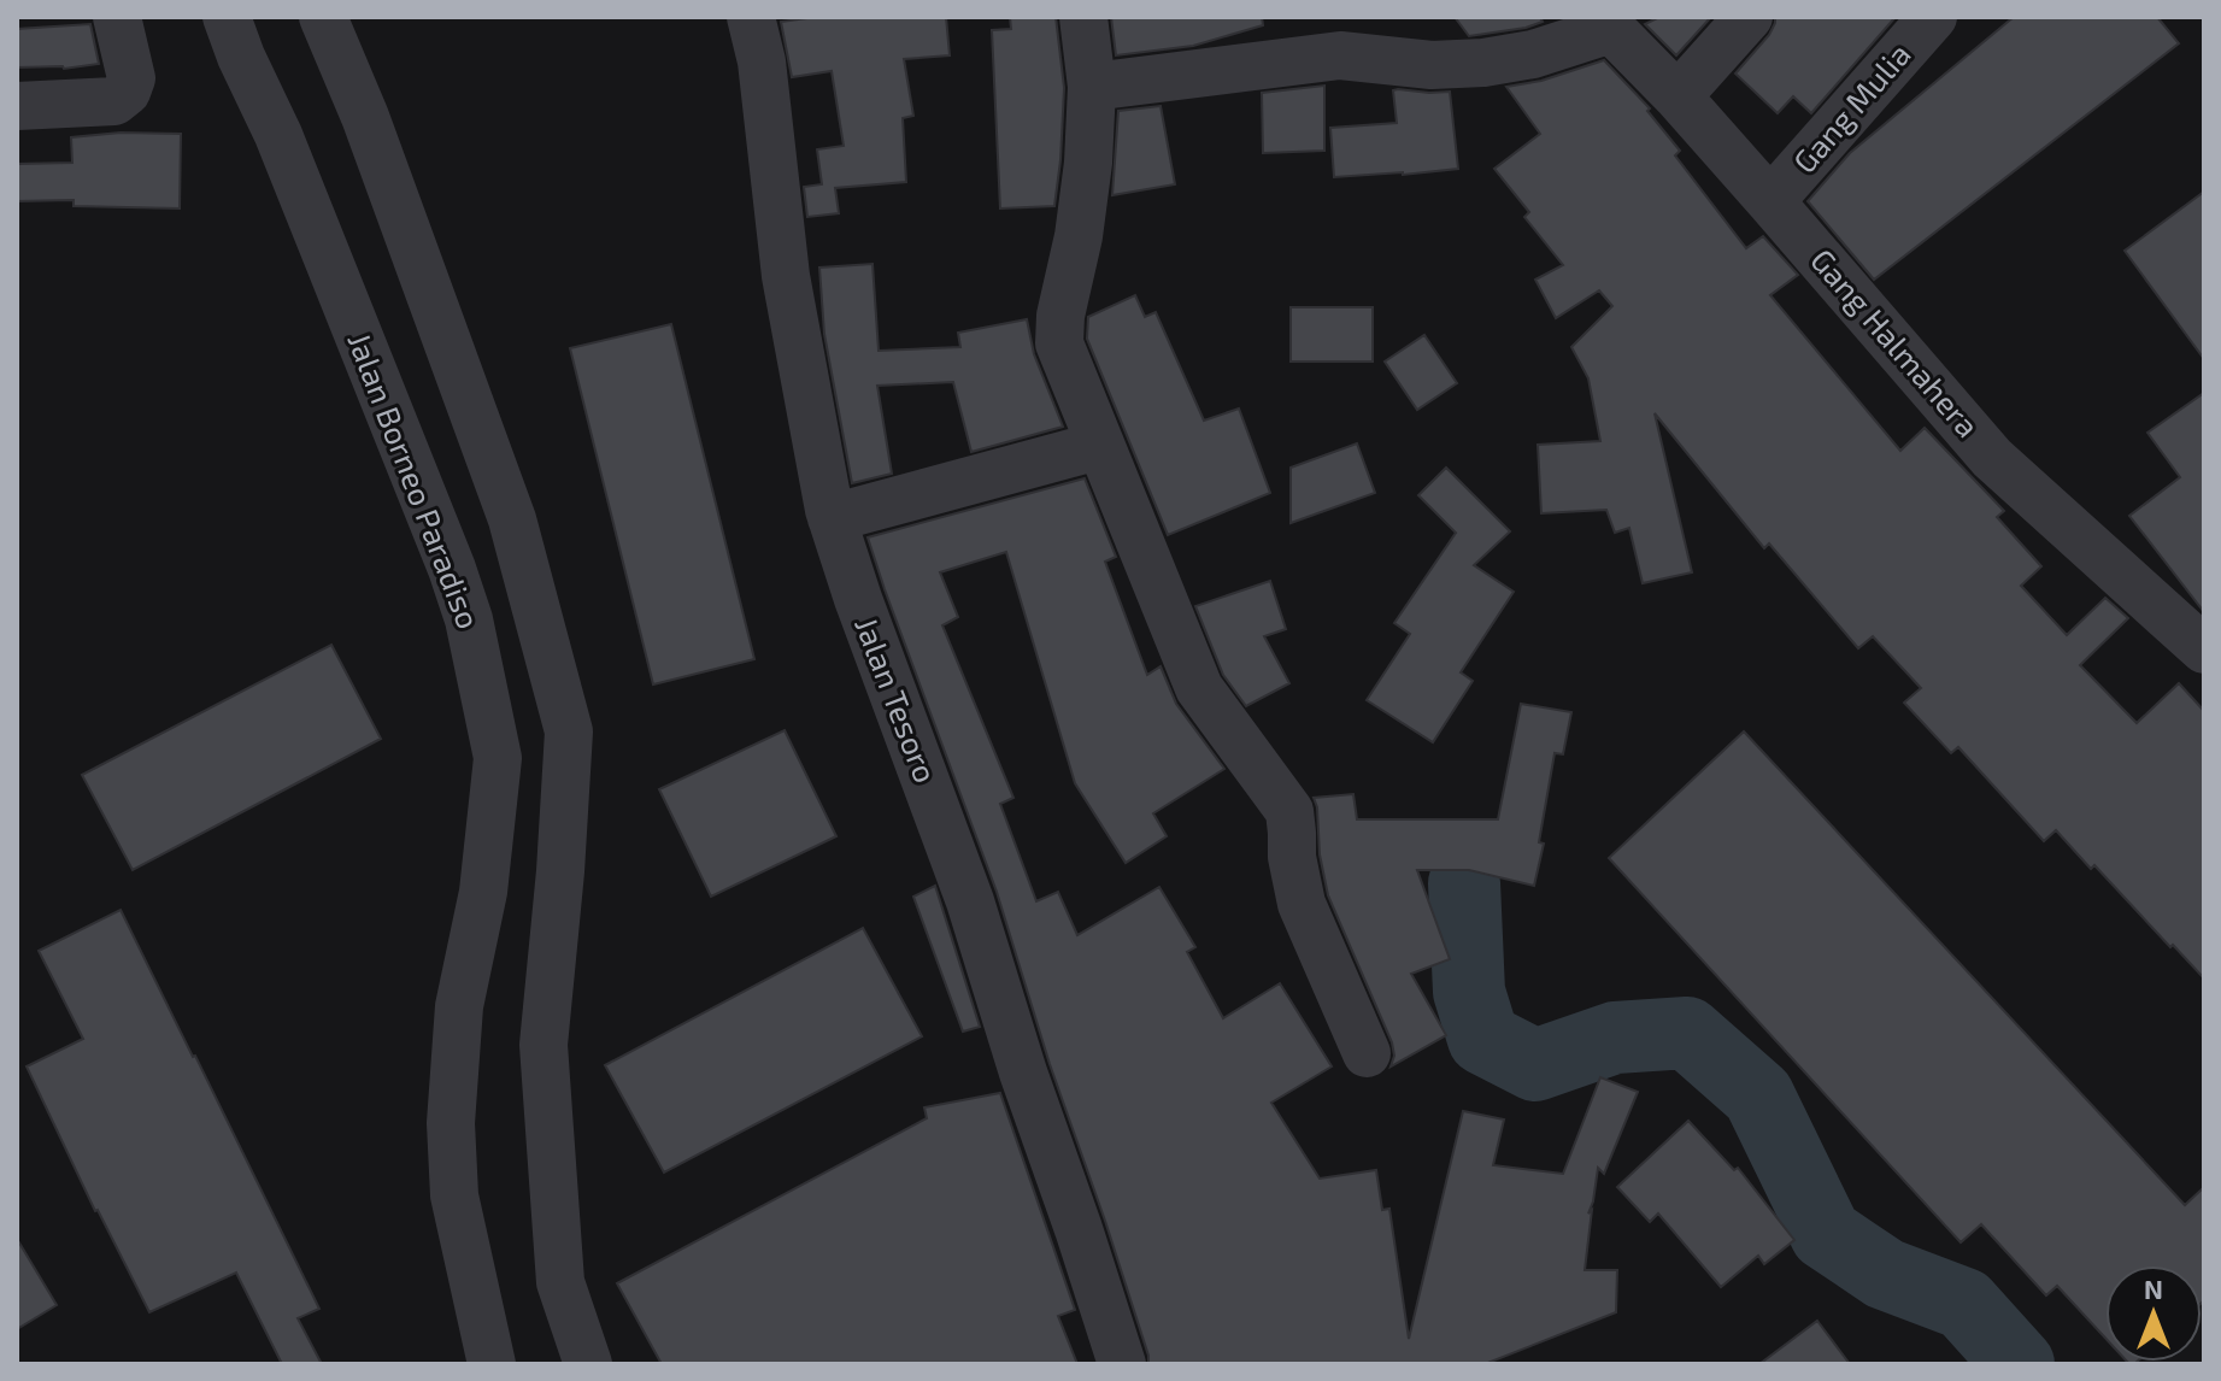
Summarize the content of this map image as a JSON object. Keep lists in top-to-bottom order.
{
  "streets": {
    "street": [
      "Gang Mulia",
      "Gang Halmahera",
      "Jalan Borneo Paradiso",
      "Jalan Tesoro"
    ]
  },
  "crossings": [
    ["Gang Mulia", "Gang Halmahera"]
  ],
  "north": "top"
}
